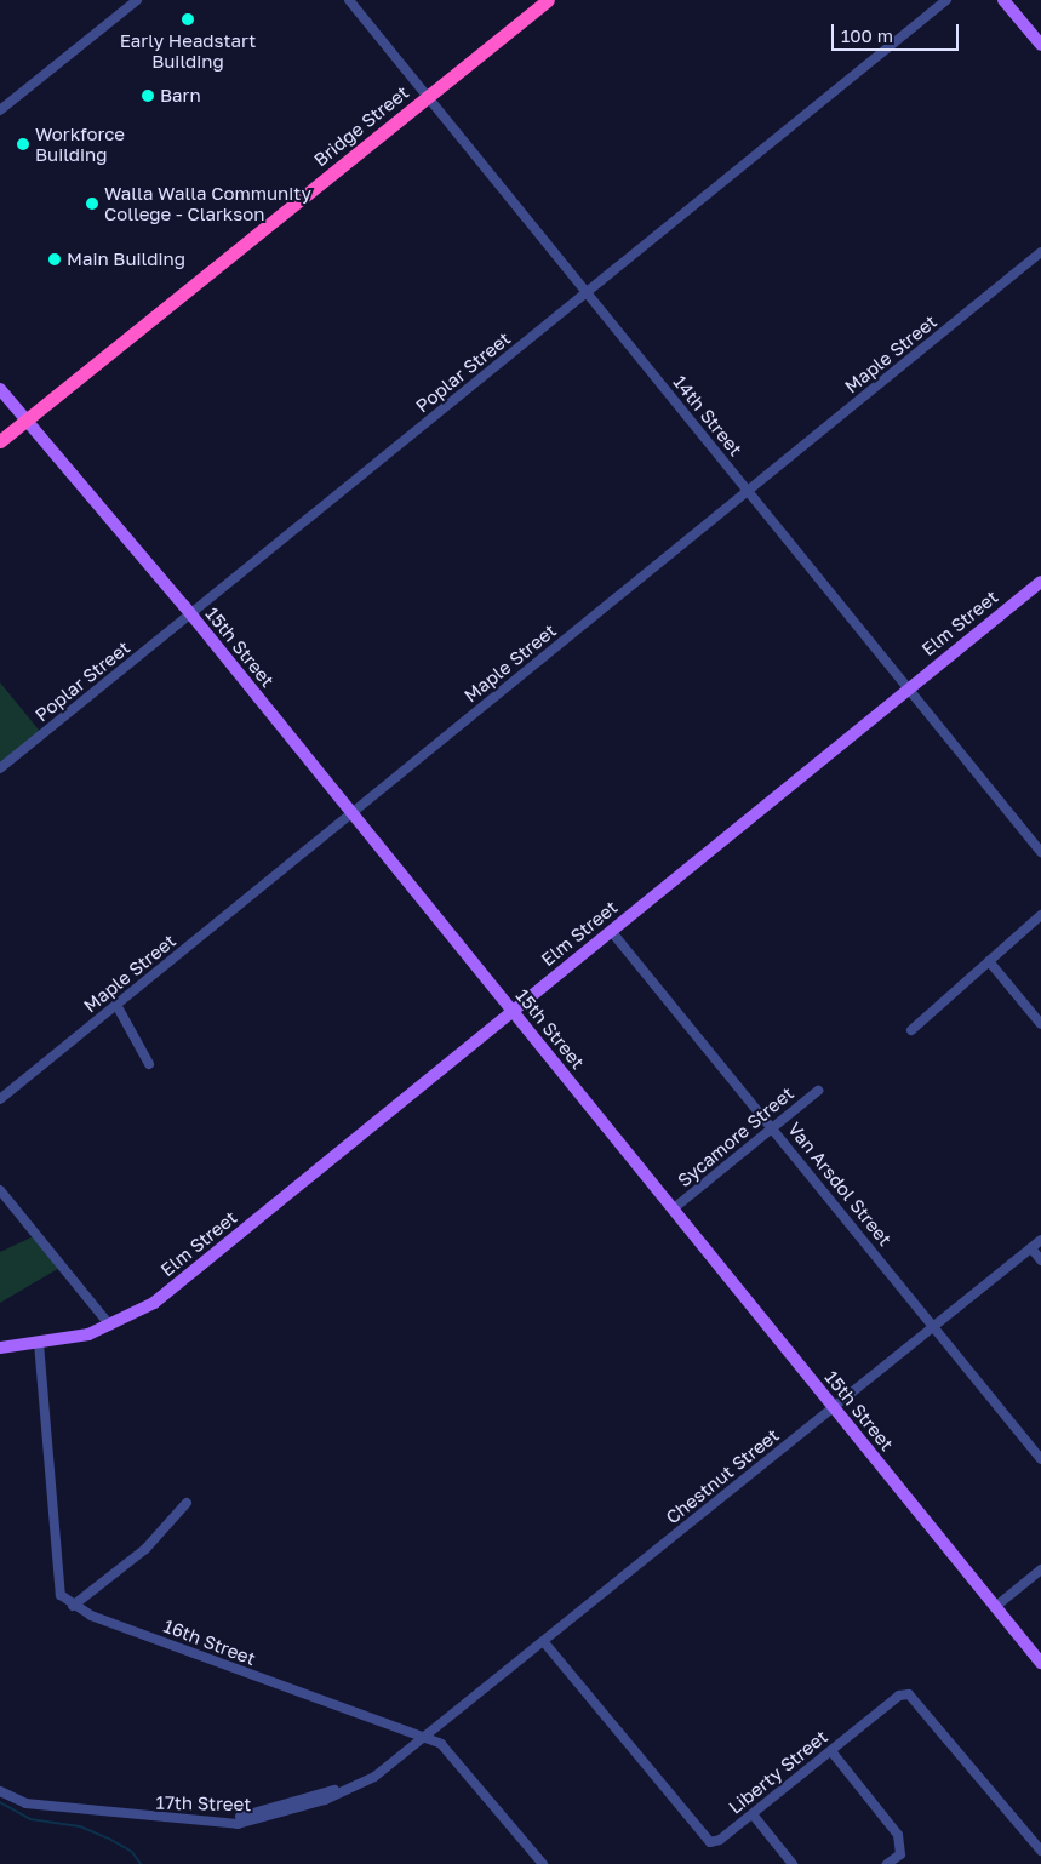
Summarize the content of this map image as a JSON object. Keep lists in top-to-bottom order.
{
  "streets": {
    "highway": ["Bridge Street"],
    "main road": ["Elm Street", "15th Street"],
    "street": [
      "Maple Street",
      "Poplar Street",
      "14th Street",
      "Sycamore Street",
      "Van Arsdol Street",
      "Chestnut Street",
      "16th Street",
      "Liberty Street",
      "17th Street"
    ]
  },
  "crossings": [
    ["Bridge Street", "14th Street"],
    ["Bridge Street", "15th Street"],
    ["Maple Street", "14th Street"],
    ["Maple Street", "15th Street"],
    ["Poplar Street", "14th Street"],
    ["Poplar Street", "15th Street"],
    ["14th Street", "Elm Street"],
    ["Elm Street", "15th Street"],
    ["Elm Street", "Van Arsdol Street"],
    ["15th Street", "Sycamore Street"],
    ["15th Street", "Chestnut Street"],
    ["Sycamore Street", "Van Arsdol Street"],
    ["Van Arsdol Street", "Chestnut Street"],
    ["Chestnut Street", "16th Street"],
    ["Chestnut Street", "Liberty Street"],
    ["Chestnut Street", "17th Street"],
    ["16th Street", "17th Street"]
  ],
  "places": [
    "Early Headstart Building",
    "Barn",
    "Workforce Building",
    "Walla Walla Community College - Clarkson",
    "Main Building"
  ],
  "scale_bar": "100 m"
}
